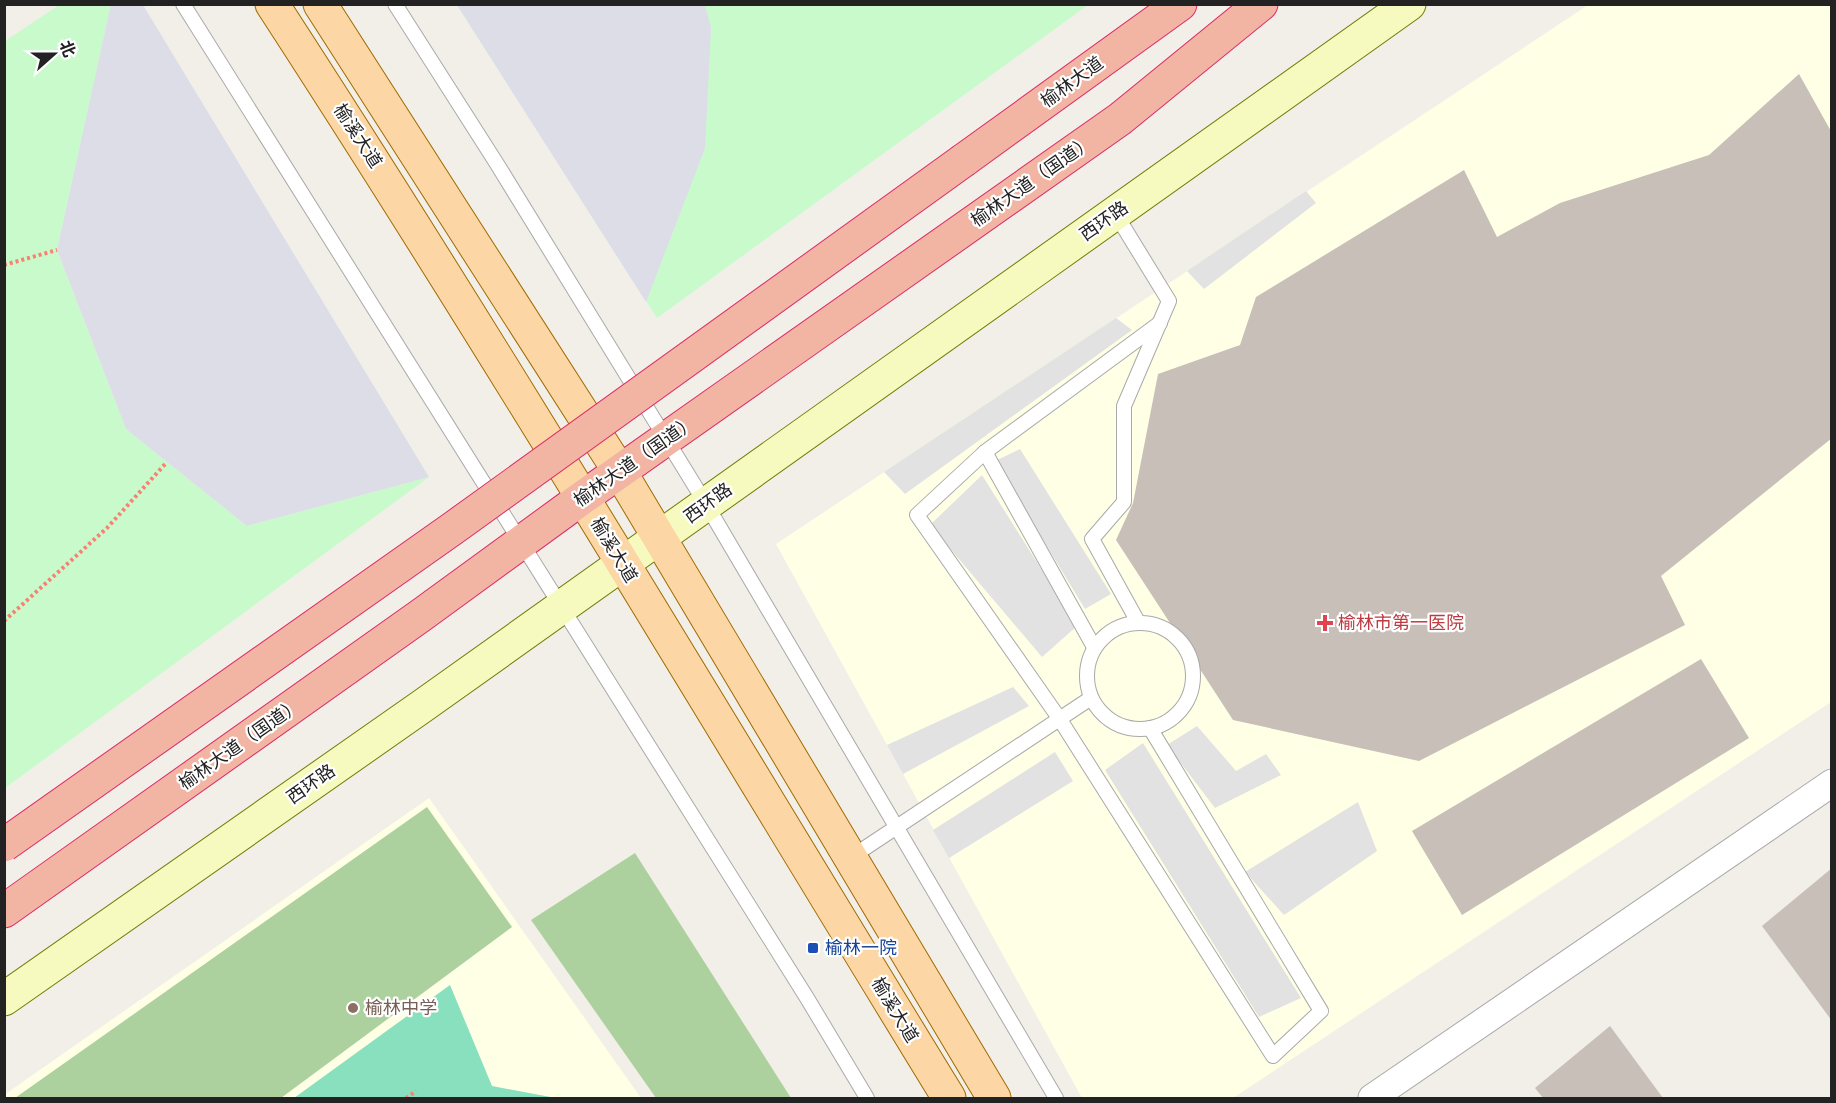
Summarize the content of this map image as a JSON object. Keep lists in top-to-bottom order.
{
  "streets": {
    "highway": ["榆林大道", "榆林大道（国道）"],
    "main road": ["榆溪大道", "西环路"]
  },
  "crossings": [
    ["榆溪大道", "榆林大道（国道）"],
    ["榆溪大道", "西环路"]
  ],
  "places": {
    "health": ["榆林市第一医院"],
    "transit": ["榆林一院"],
    "other": ["榆林中学"]
  },
  "north": "right"
}
